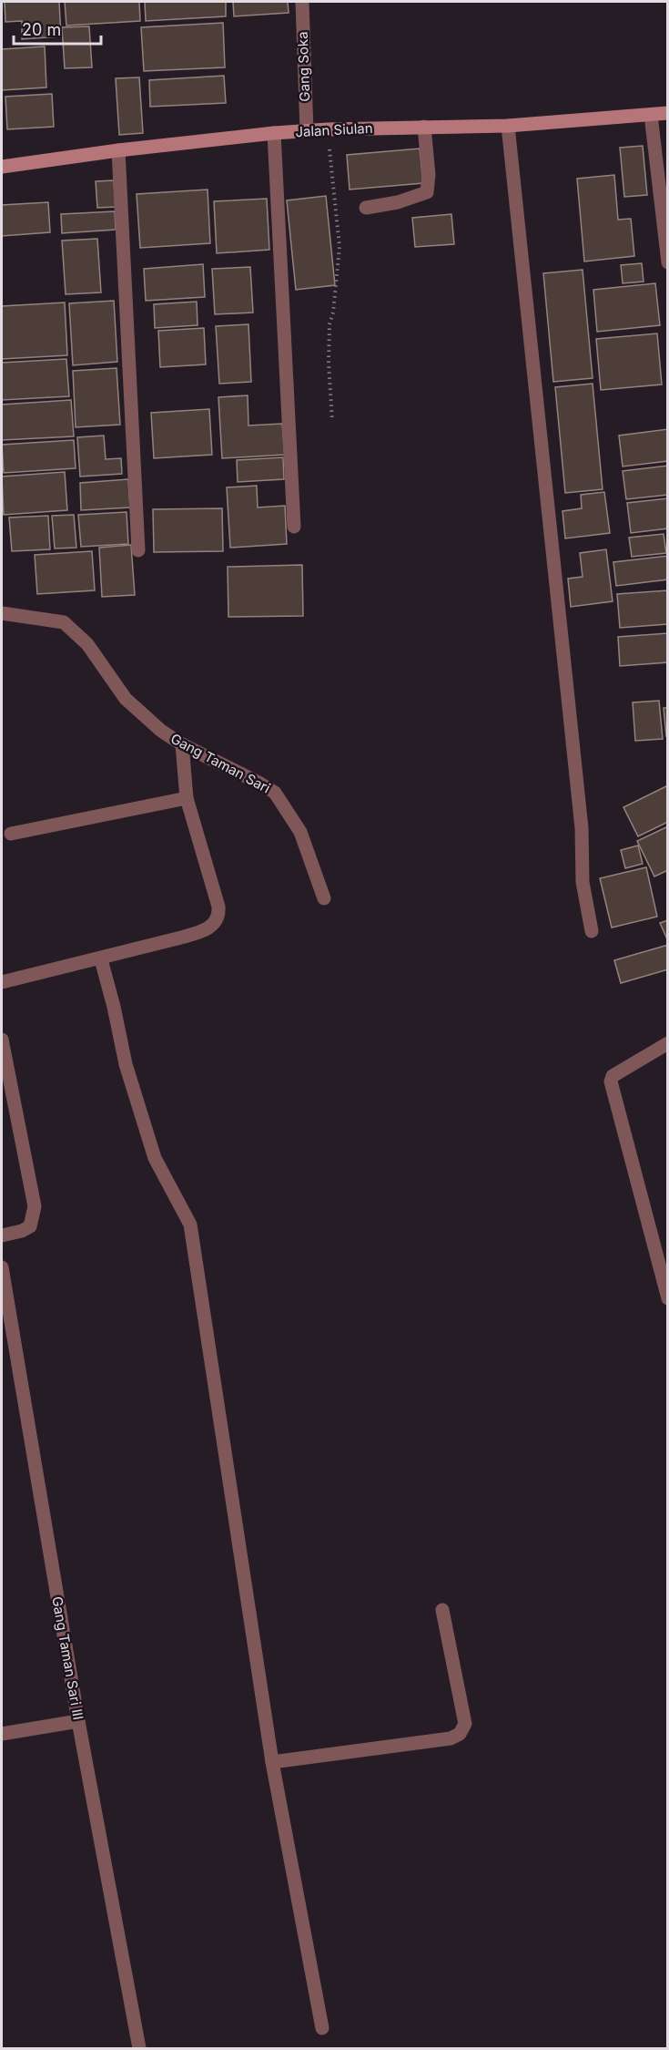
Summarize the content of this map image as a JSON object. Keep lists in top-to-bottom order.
{
  "streets": {
    "street": [
      "Gang Soka",
      "Jalan Siulan",
      "Gang Taman Sari",
      "Gang Taman Sari III"
    ]
  },
  "crossings": [
    ["Gang Soka", "Jalan Siulan"]
  ],
  "scale_bar": "20 m"
}
